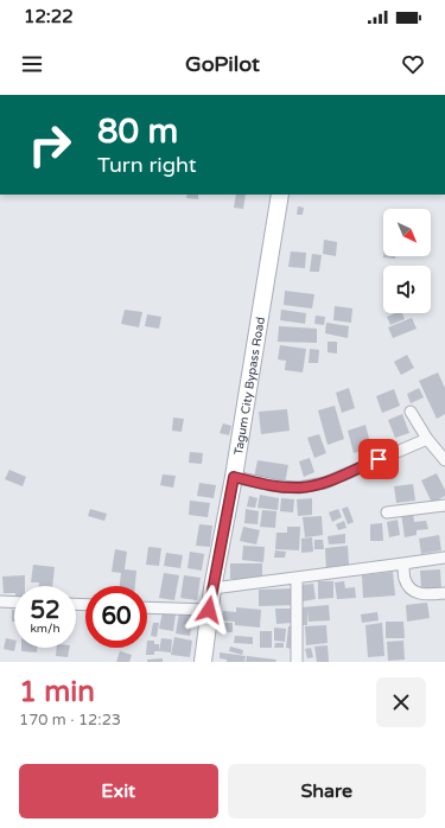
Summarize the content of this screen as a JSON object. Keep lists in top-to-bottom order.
{
  "streets": {
    "main road": ["Tagum City Bypass Road"]
  },
  "north": "bottom right",
  "page": {
    "status": "12:22",
    "header": "GoPilot",
    "turn": ["80 m", "Turn right"],
    "speed": "52 km/h",
    "limit": "60",
    "heading": ["1 min", "170 m · 12:23"],
    "buttons": ["Exit", "Share"]
  }
}
